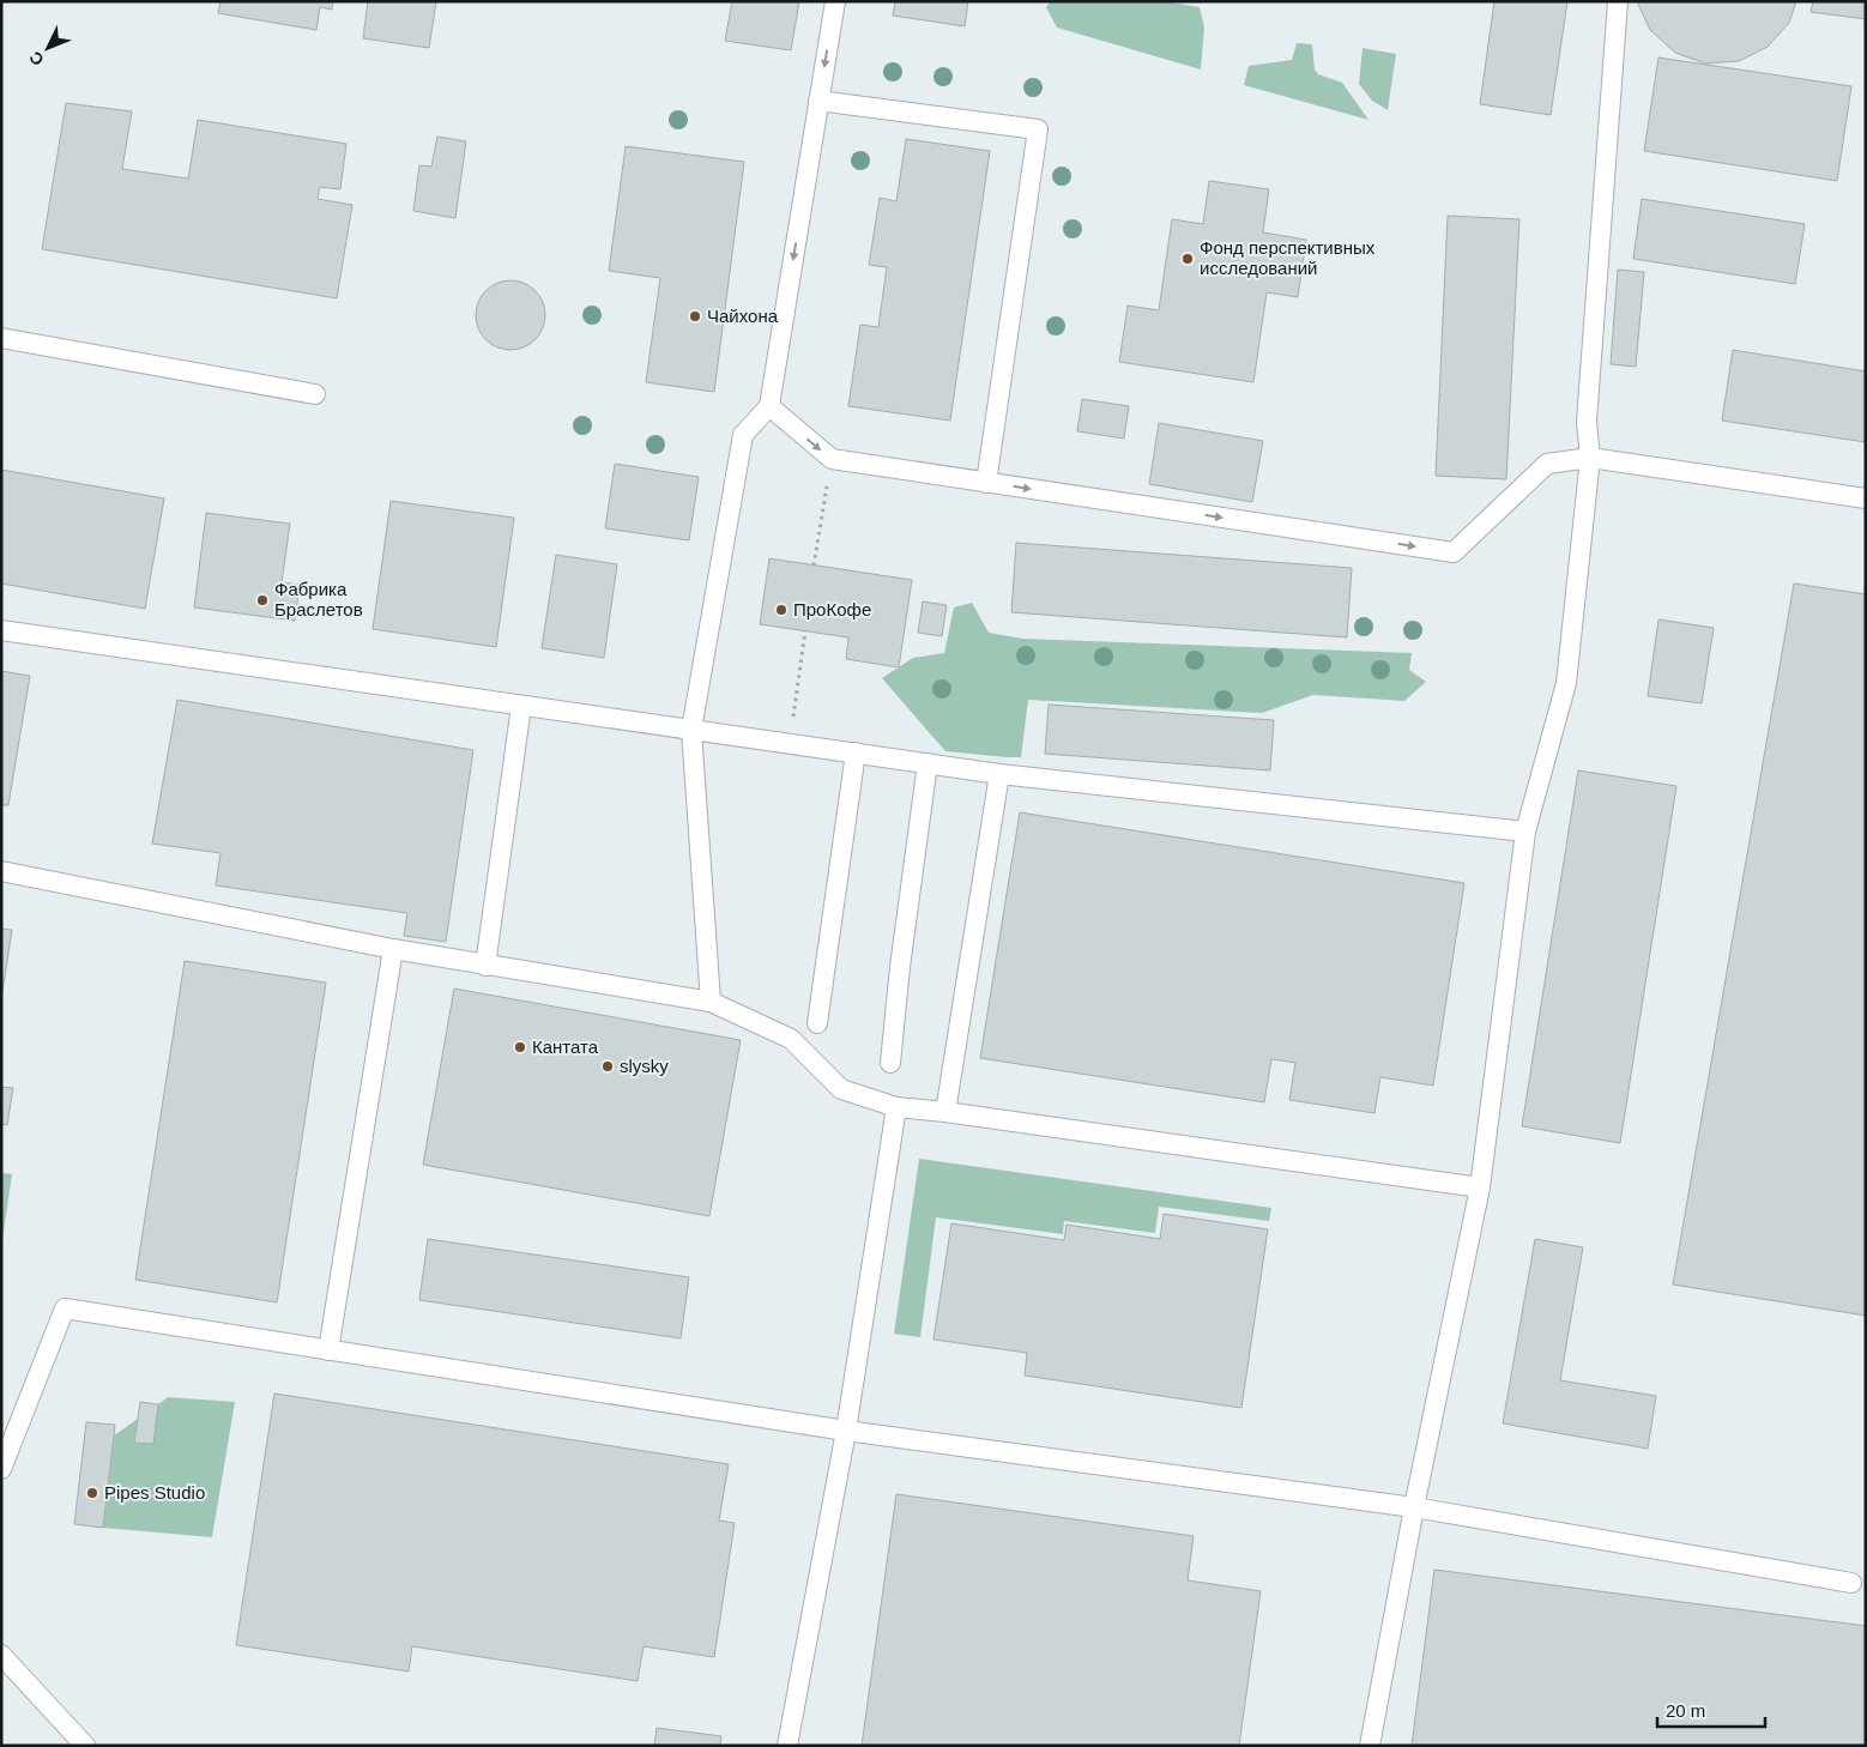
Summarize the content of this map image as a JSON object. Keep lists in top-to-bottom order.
{
  "places": [
    "Фонд перспективных исследований",
    "Чайхона",
    "Фабрика Браслетов",
    "ПроКофе",
    "Кантата",
    "slysky",
    "Pipes Studio"
  ],
  "scale_bar": "20 m",
  "north": "bottom left"
}
